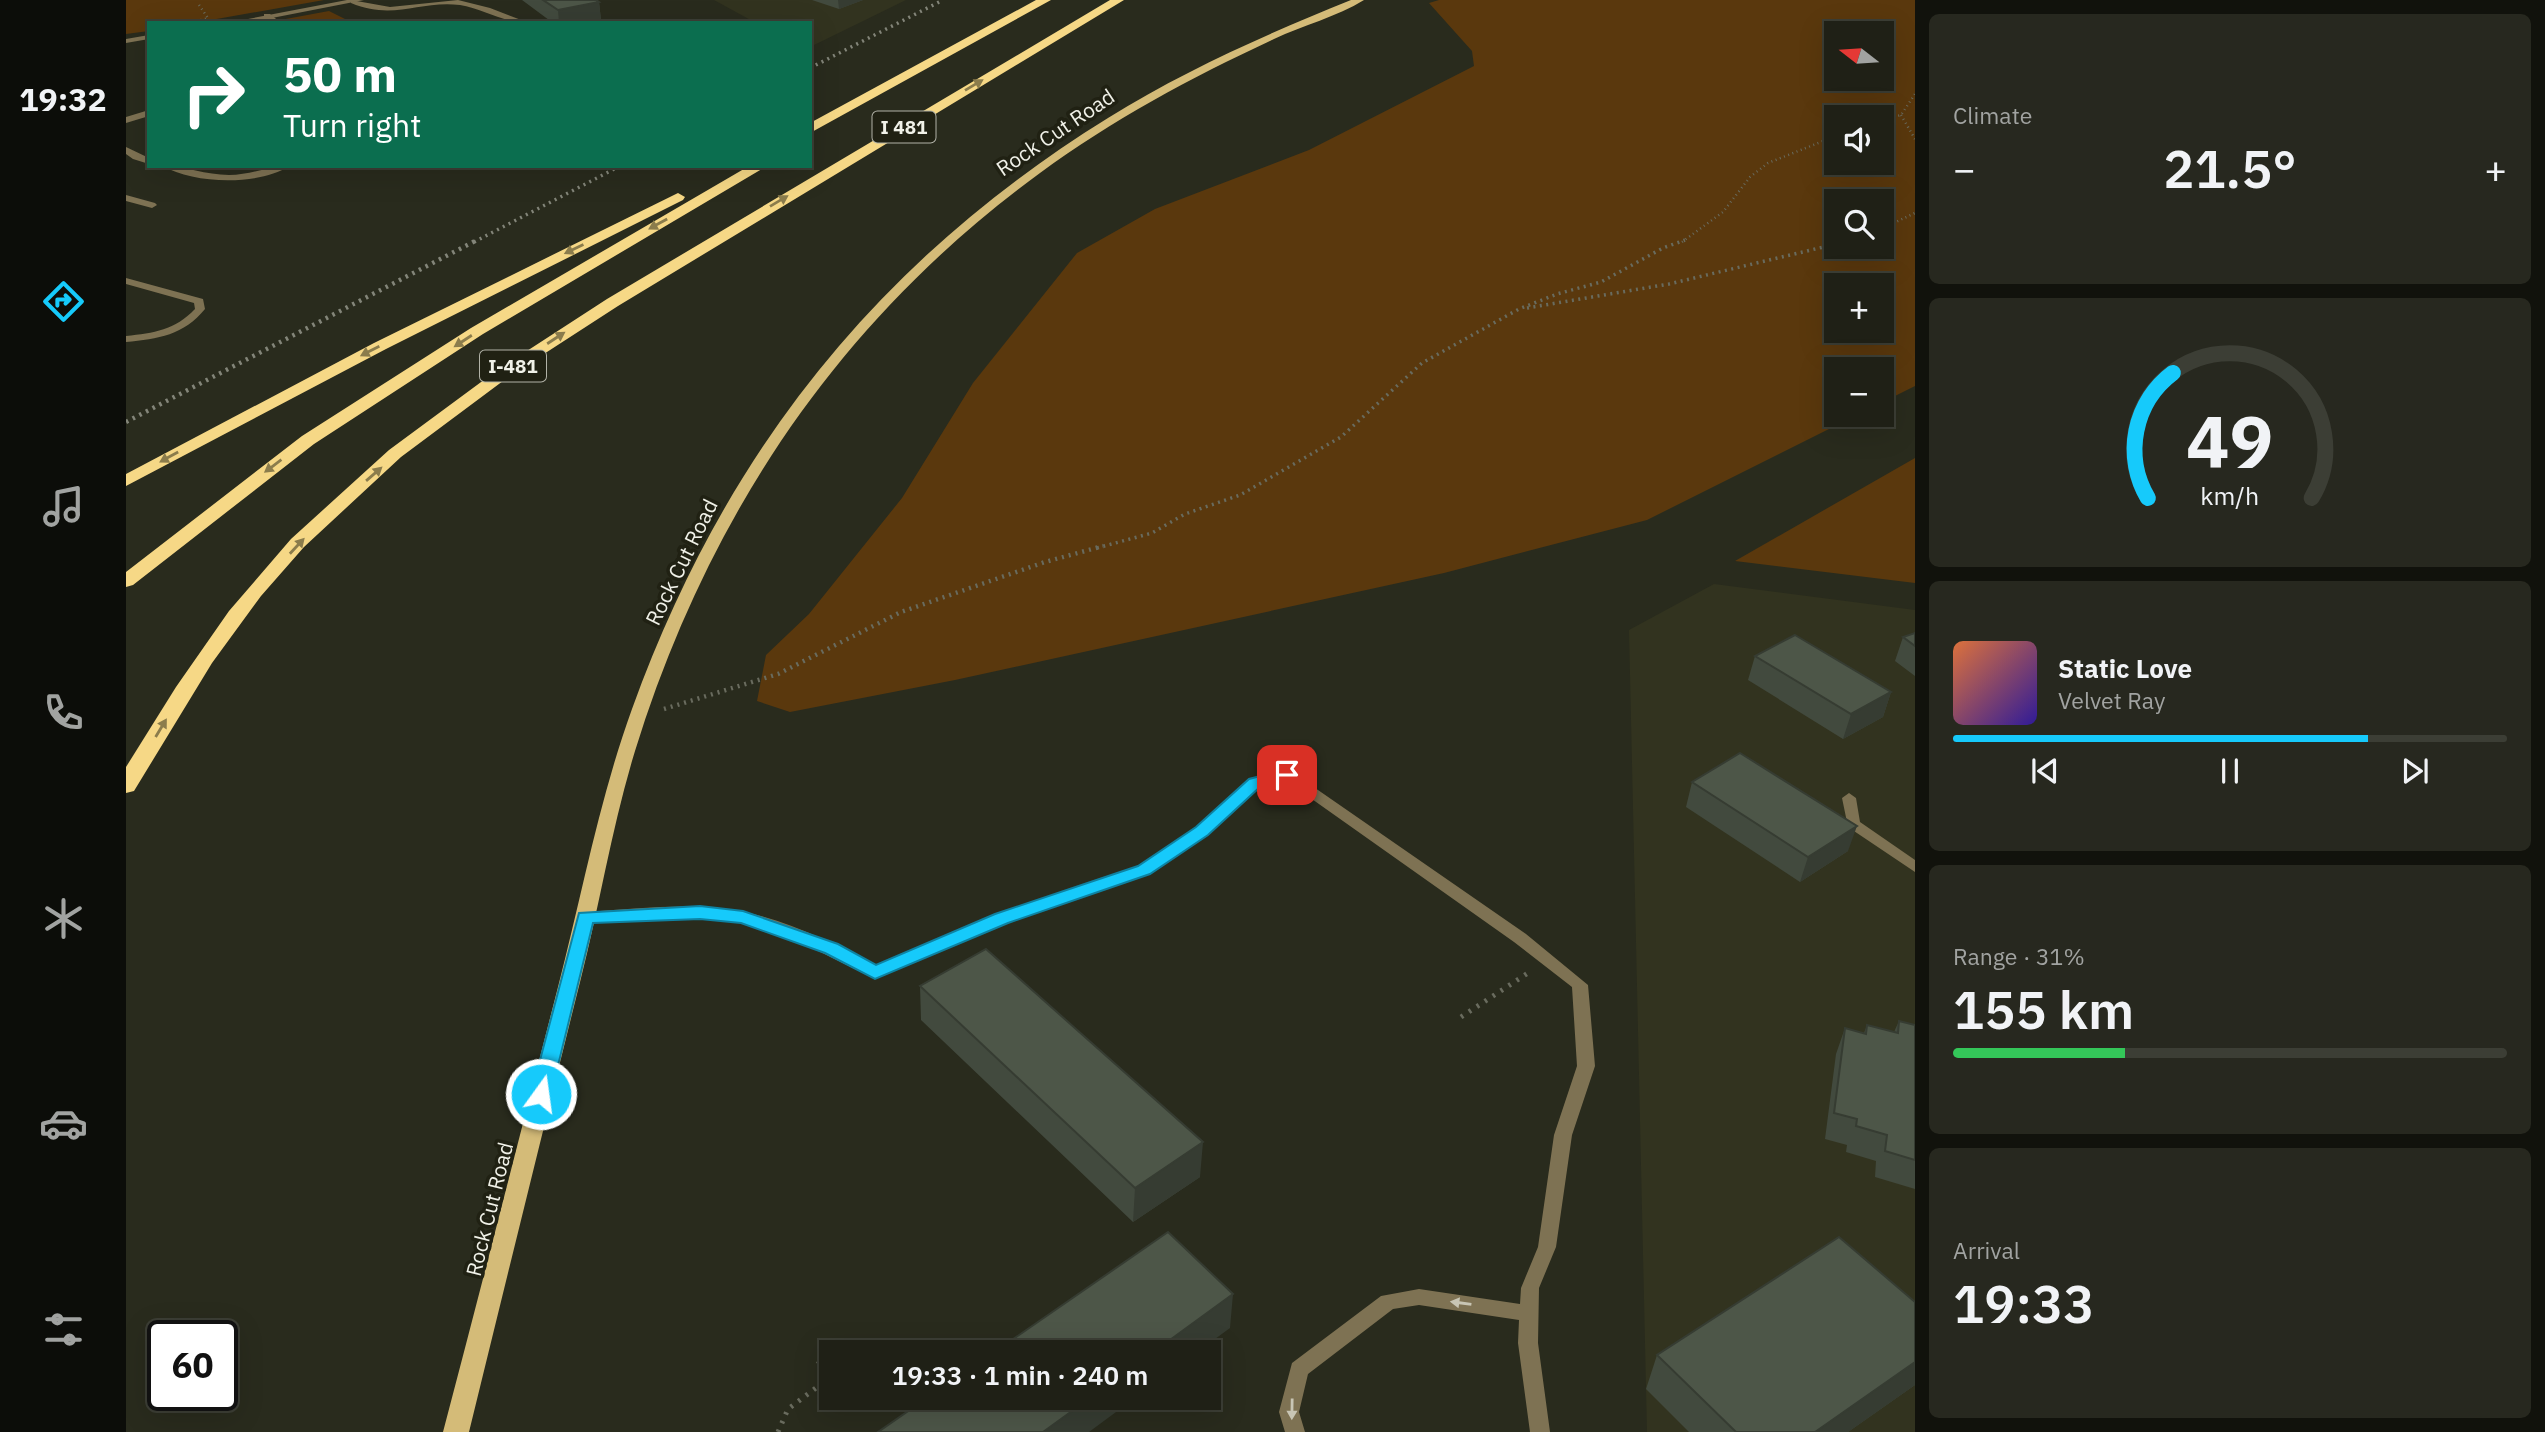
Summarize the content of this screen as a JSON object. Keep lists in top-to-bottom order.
{
  "streets": {
    "highway": ["I 481", "I-481"],
    "main road": ["Rock Cut Road"]
  },
  "crossings": [
    ["I 481", "I-481"]
  ],
  "north": "left",
  "page": {
    "tabs": "19:32",
    "tile": [
      "Climate",
      ["Range · 31%", "155 km"],
      ["Arrival", "19:33"]
    ],
    "map_buttons": ["+", "−"],
    "turn": ["50 m", "Turn right"],
    "heat": ["−", "21.5°", "+"],
    "song": ["Static Love", "Velvet Ray"],
    "limit": "60",
    "trip": "19:33 · 1 min · 240 m",
    "gauge": ["49", "km/h"]
  }
}
